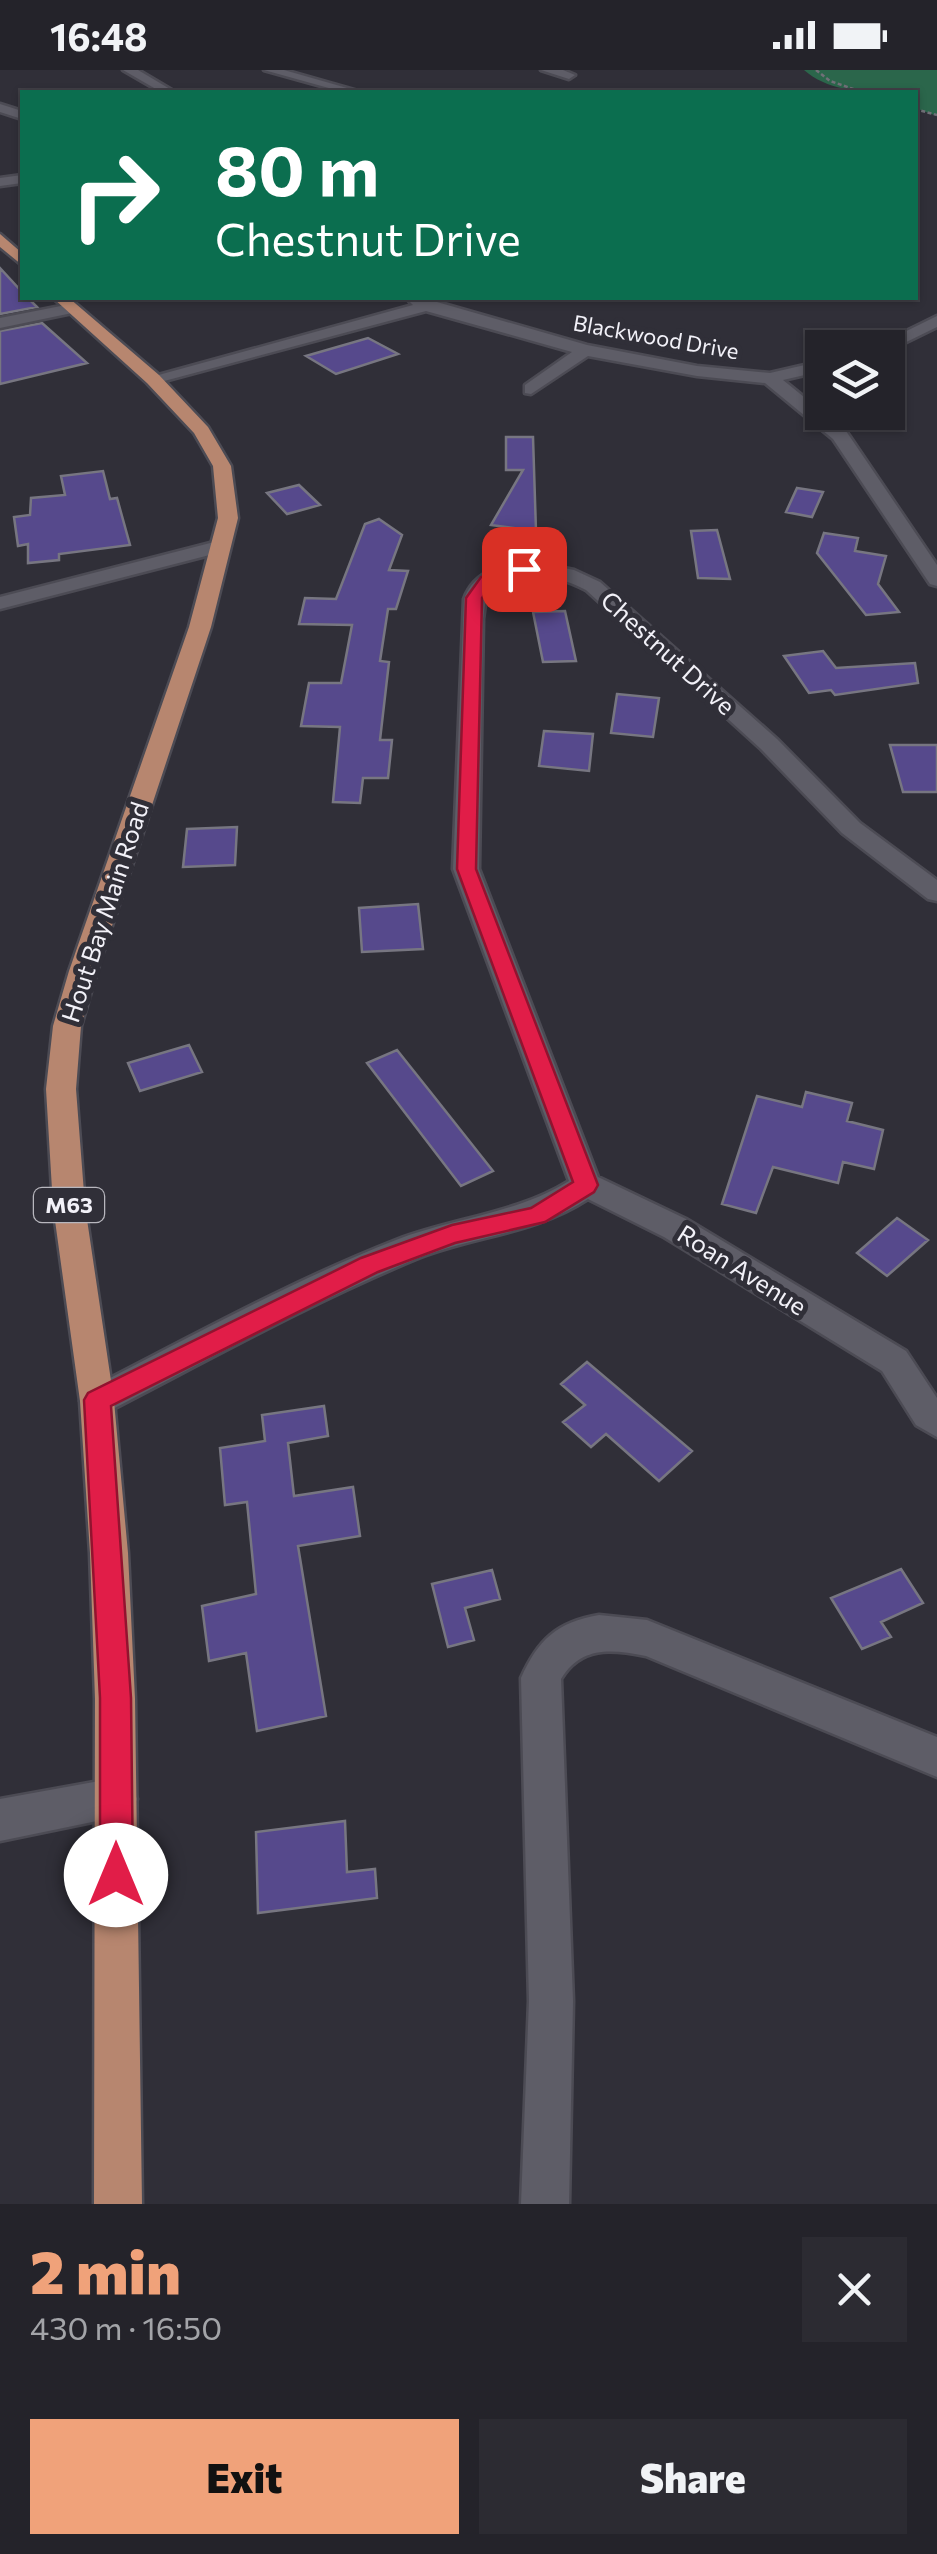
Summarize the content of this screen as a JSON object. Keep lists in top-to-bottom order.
{
  "streets": {
    "main road": ["Hout Bay Main Road", "M63"],
    "street": ["Blackwood Drive", "Chestnut Drive", "Roan Avenue"]
  },
  "crossings": [
    ["Chestnut Drive", "Roan Avenue"]
  ],
  "page": {
    "status": "16:48",
    "turn": ["80 m", "Chestnut Drive"],
    "heading": ["2 min", "430 m · 16:50"],
    "buttons": ["Exit", "Share"]
  }
}
